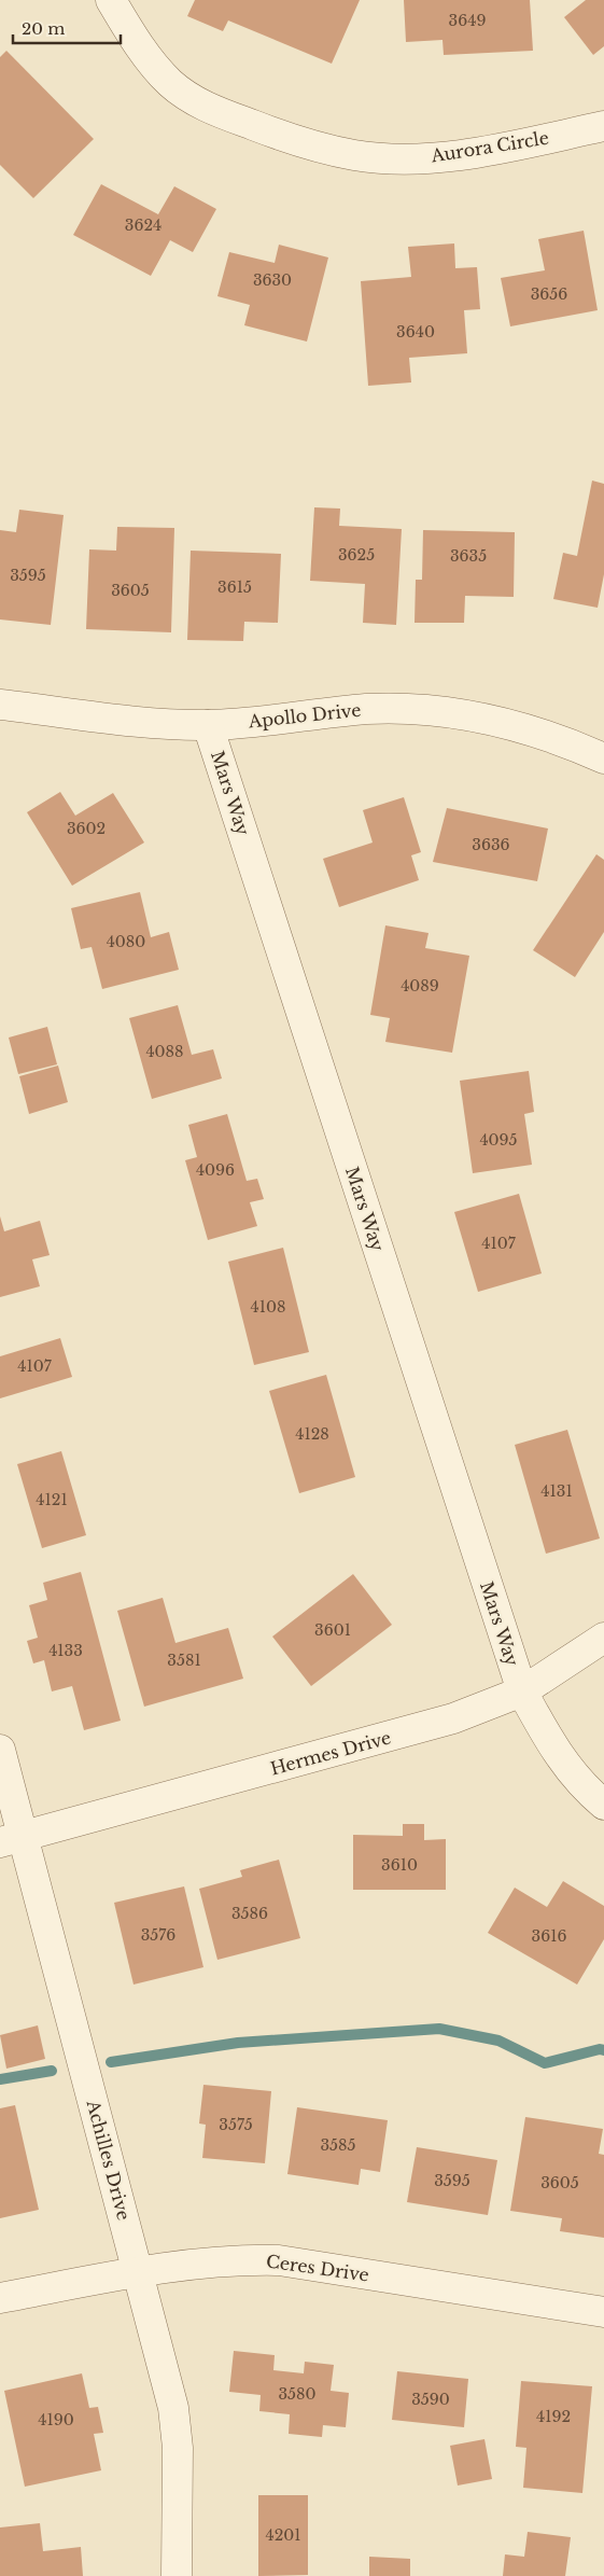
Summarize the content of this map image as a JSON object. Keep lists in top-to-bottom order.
{
  "streets": {
    "street": [
      "Aurora Circle",
      "Apollo Drive",
      "Mars Way",
      "Hermes Drive",
      "Achilles Drive",
      "Ceres Drive"
    ]
  },
  "crossings": [
    ["Apollo Drive", "Mars Way"],
    ["Mars Way", "Hermes Drive"],
    ["Hermes Drive", "Achilles Drive"],
    ["Achilles Drive", "Ceres Drive"]
  ],
  "house_numbers": [
    "3649",
    "3624",
    "3630",
    "3656",
    "3640",
    "3625",
    "3635",
    "3595",
    "3615",
    "3605",
    "3602",
    "3636",
    "4080",
    "4089",
    "4088",
    "4095",
    "4096",
    "4107",
    "4108",
    "4107",
    "4128",
    "4131",
    "4121",
    "3601",
    "4133",
    "3581",
    "3610",
    "3586",
    "3576",
    "3616",
    "3575",
    "3585",
    "3595",
    "3605",
    "3580",
    "3590",
    "4192",
    "4190",
    "4201"
  ],
  "scale_bar": "20 m"
}
